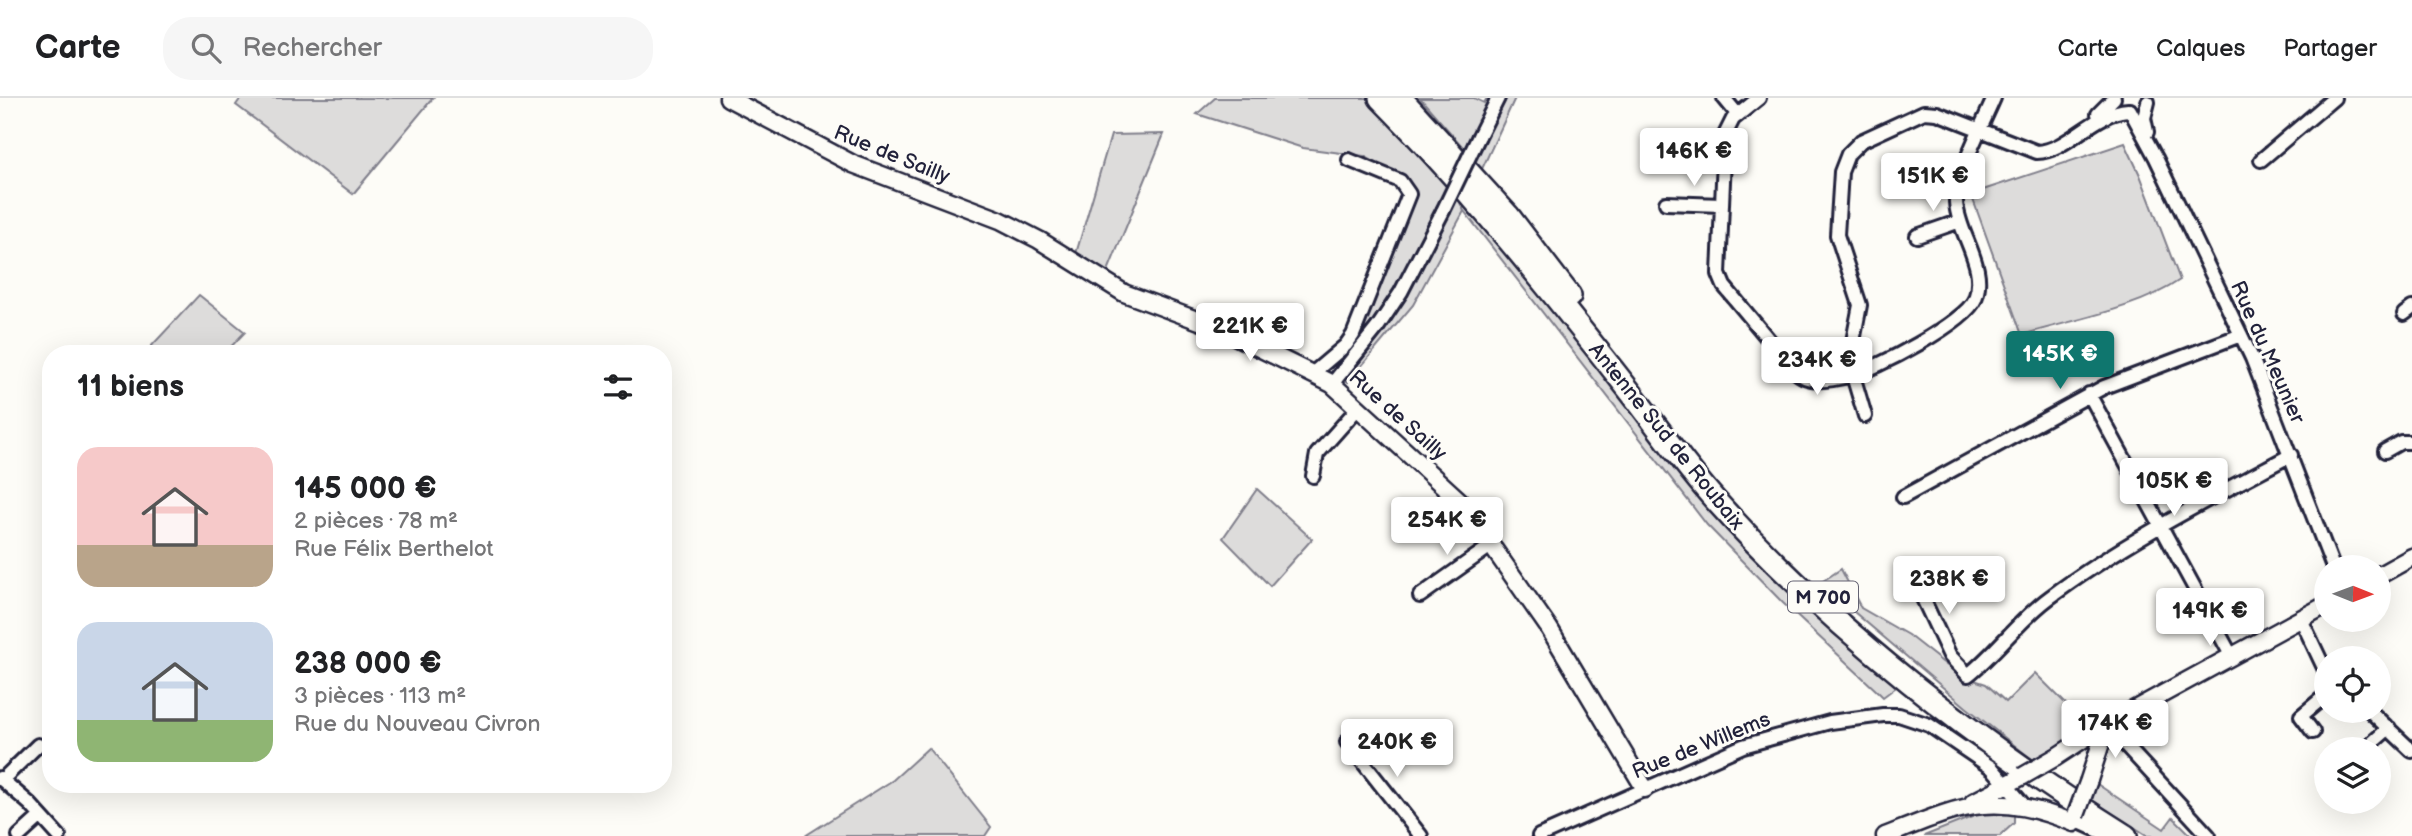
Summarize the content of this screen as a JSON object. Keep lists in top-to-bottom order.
{
  "streets": {
    "highway": ["Antenne Sud de Roubaix", "M 700"],
    "street": ["Rue de Sailly", "Rue du Meunier", "Rue de Willems"]
  },
  "crossings": [
    ["Rue de Sailly", "Rue de Willems"]
  ],
  "north": "right",
  "page": {
    "header": "Carte",
    "search": "Rechercher",
    "nav": ["Carte", "Calques", "Partager"],
    "price": [
      "146K €",
      "151K €",
      "221K €",
      "145K €",
      "234K €",
      "105K €",
      "254K €",
      "238K €",
      "149K €",
      "174K €",
      "240K €"
    ],
    "heading": "11 biens",
    "list": [
      {
        "name": "145 000 €",
        "note": "2 pièces · 78 m² · Rue Félix Berthelot"
      },
      {
        "name": "238 000 €",
        "note": "3 pièces · 113 m² · Rue du Nouveau Civron"
      }
    ]
  }
}
